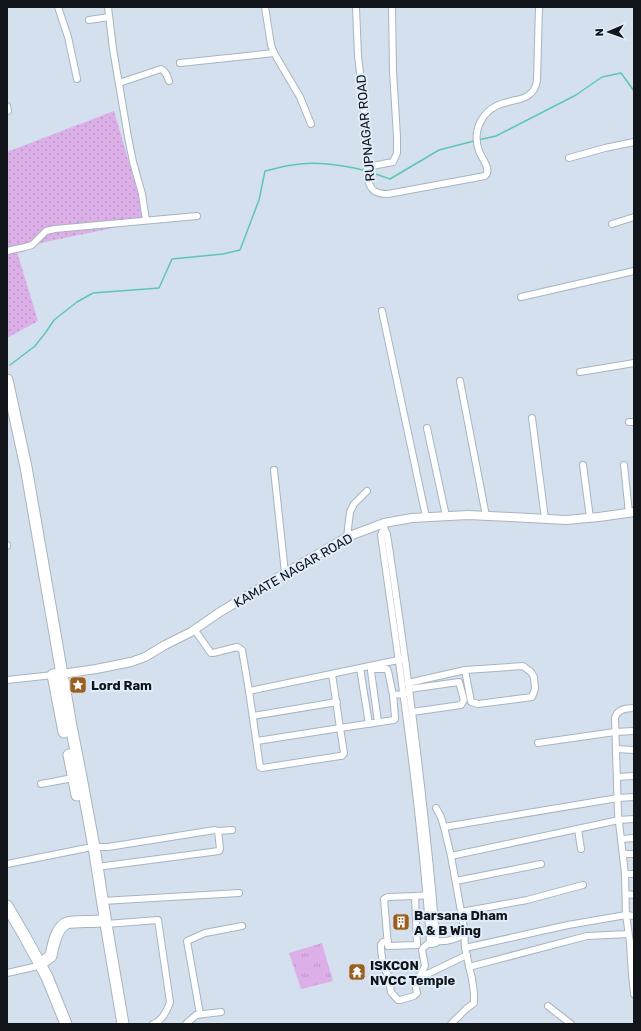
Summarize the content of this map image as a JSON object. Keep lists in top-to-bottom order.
{
  "streets": {
    "street": ["RUPNAGAR ROAD", "KAMATE NAGAR ROAD"]
  },
  "places": {
    "place": ["Lord Ram"],
    "building": ["Barsana Dham A & B Wing"],
    "temple": ["ISKCON NVCC Temple"]
  },
  "north": "left"
}
